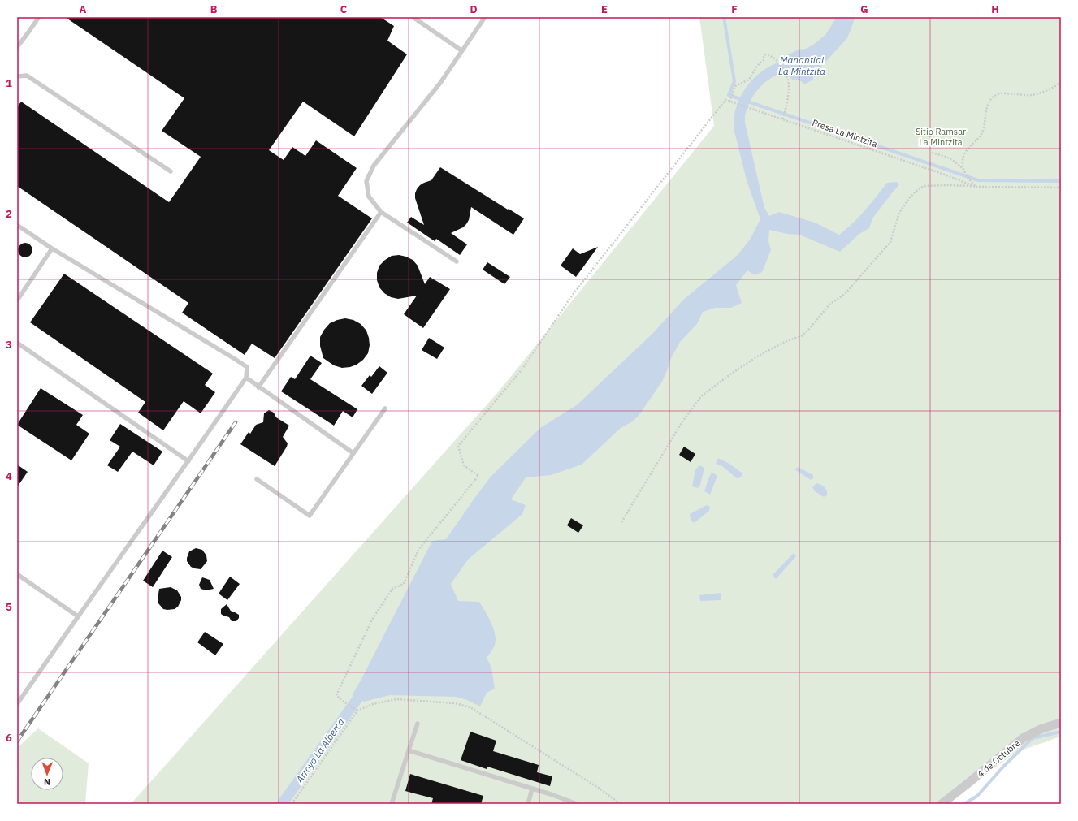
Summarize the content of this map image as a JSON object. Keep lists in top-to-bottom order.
{
  "streets": {
    "street": ["4 de Octubre"],
    "path": ["Presa La Mintzita"]
  },
  "water": ["Manantial La Mintzita", "Arroyo La Alberca"],
  "parks": ["Sitio Ramsar La Mintzita"],
  "north": "bottom",
  "grid": {
    "columns": [
      "A",
      "B",
      "C",
      "D",
      "E",
      "F",
      "G",
      "H"
    ],
    "rows": [
      "1",
      "2",
      "3",
      "4",
      "5",
      "6"
    ]
  }
}
